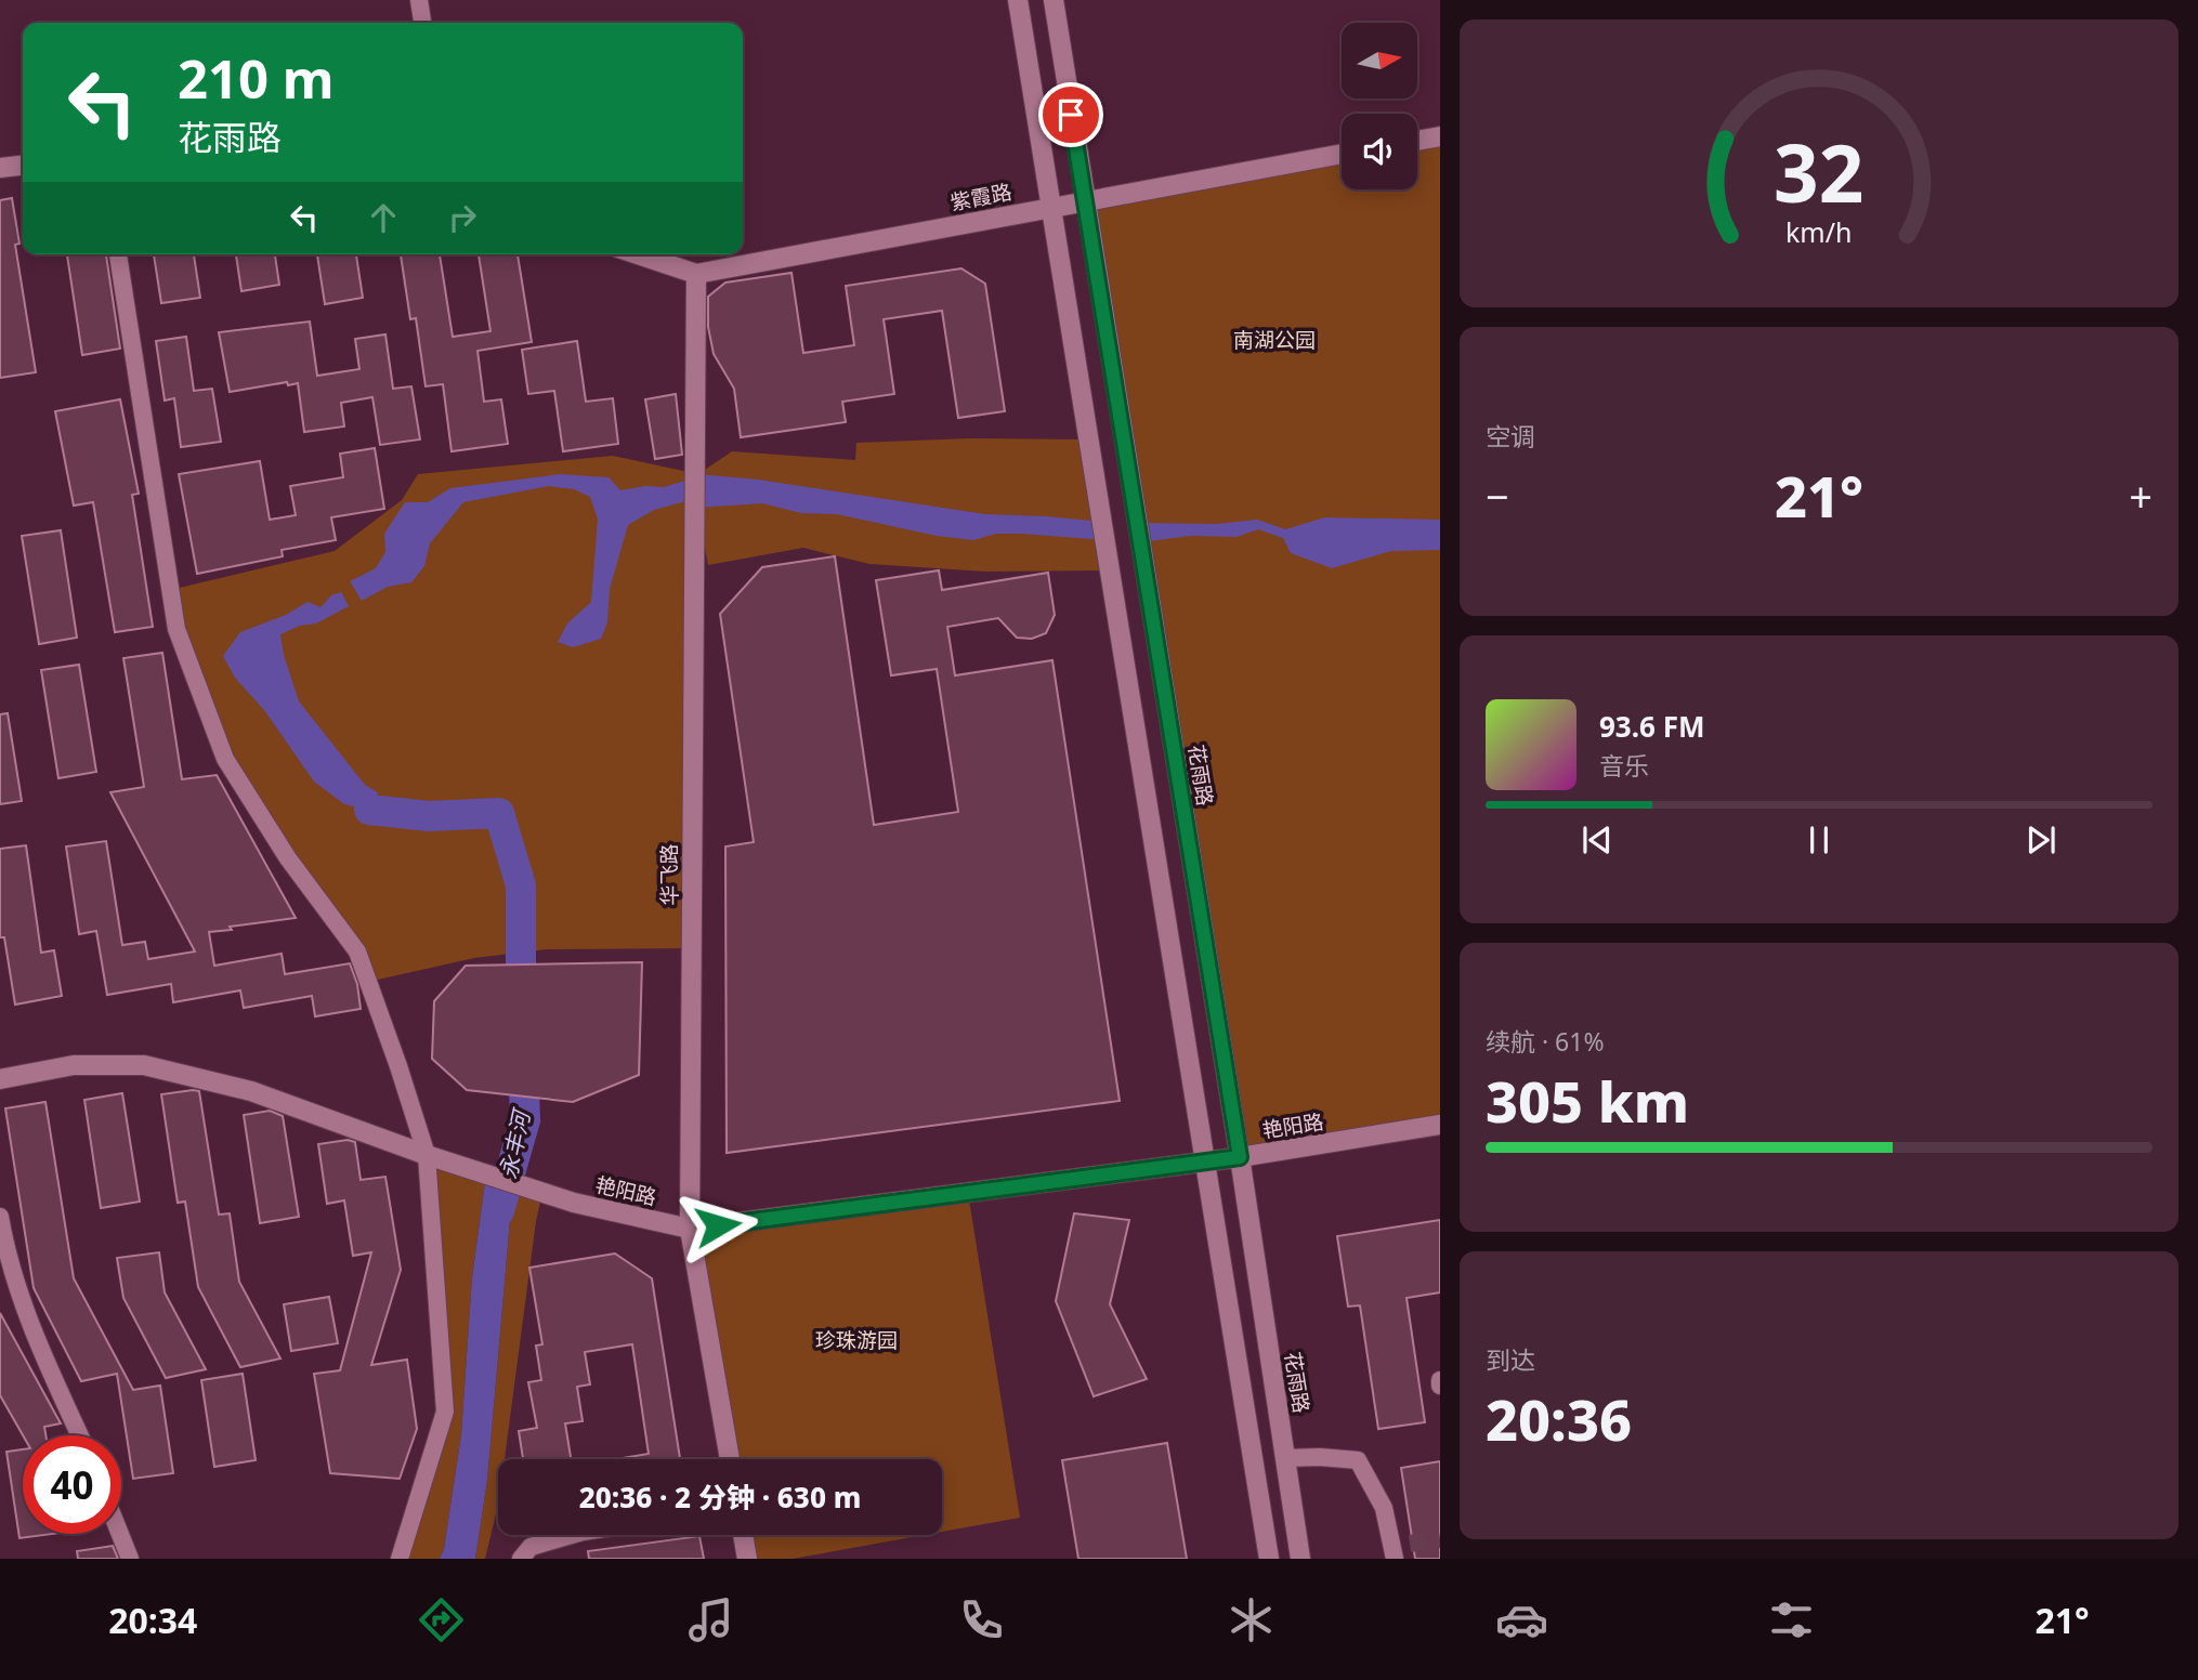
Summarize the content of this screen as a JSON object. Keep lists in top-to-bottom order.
{
  "streets": {
    "street": [
      "紫霞路",
      "花雨路",
      "华飞路",
      "艳阳路"
    ]
  },
  "crossings": [
    ["紫霞路", "花雨路"],
    ["紫霞路", "华飞路"],
    ["花雨路", "艳阳路"],
    ["华飞路", "艳阳路"]
  ],
  "water": ["永丰河"],
  "parks": ["南湖公园", "珍珠游园"],
  "north": "right",
  "page": {
    "turn": ["210 m", "花雨路"],
    "tile": [
      "空调",
      ["续航 · 61%", "305 km"],
      ["到达", "20:36"]
    ],
    "heat": ["−", "21°", "+"],
    "song": ["93.6 FM", "音乐"],
    "limit": "40",
    "trip": "20:36 · 2 分钟 · 630 m",
    "tabs": ["20:34", "21°"],
    "gauge": ["32", "km/h"]
  }
}
